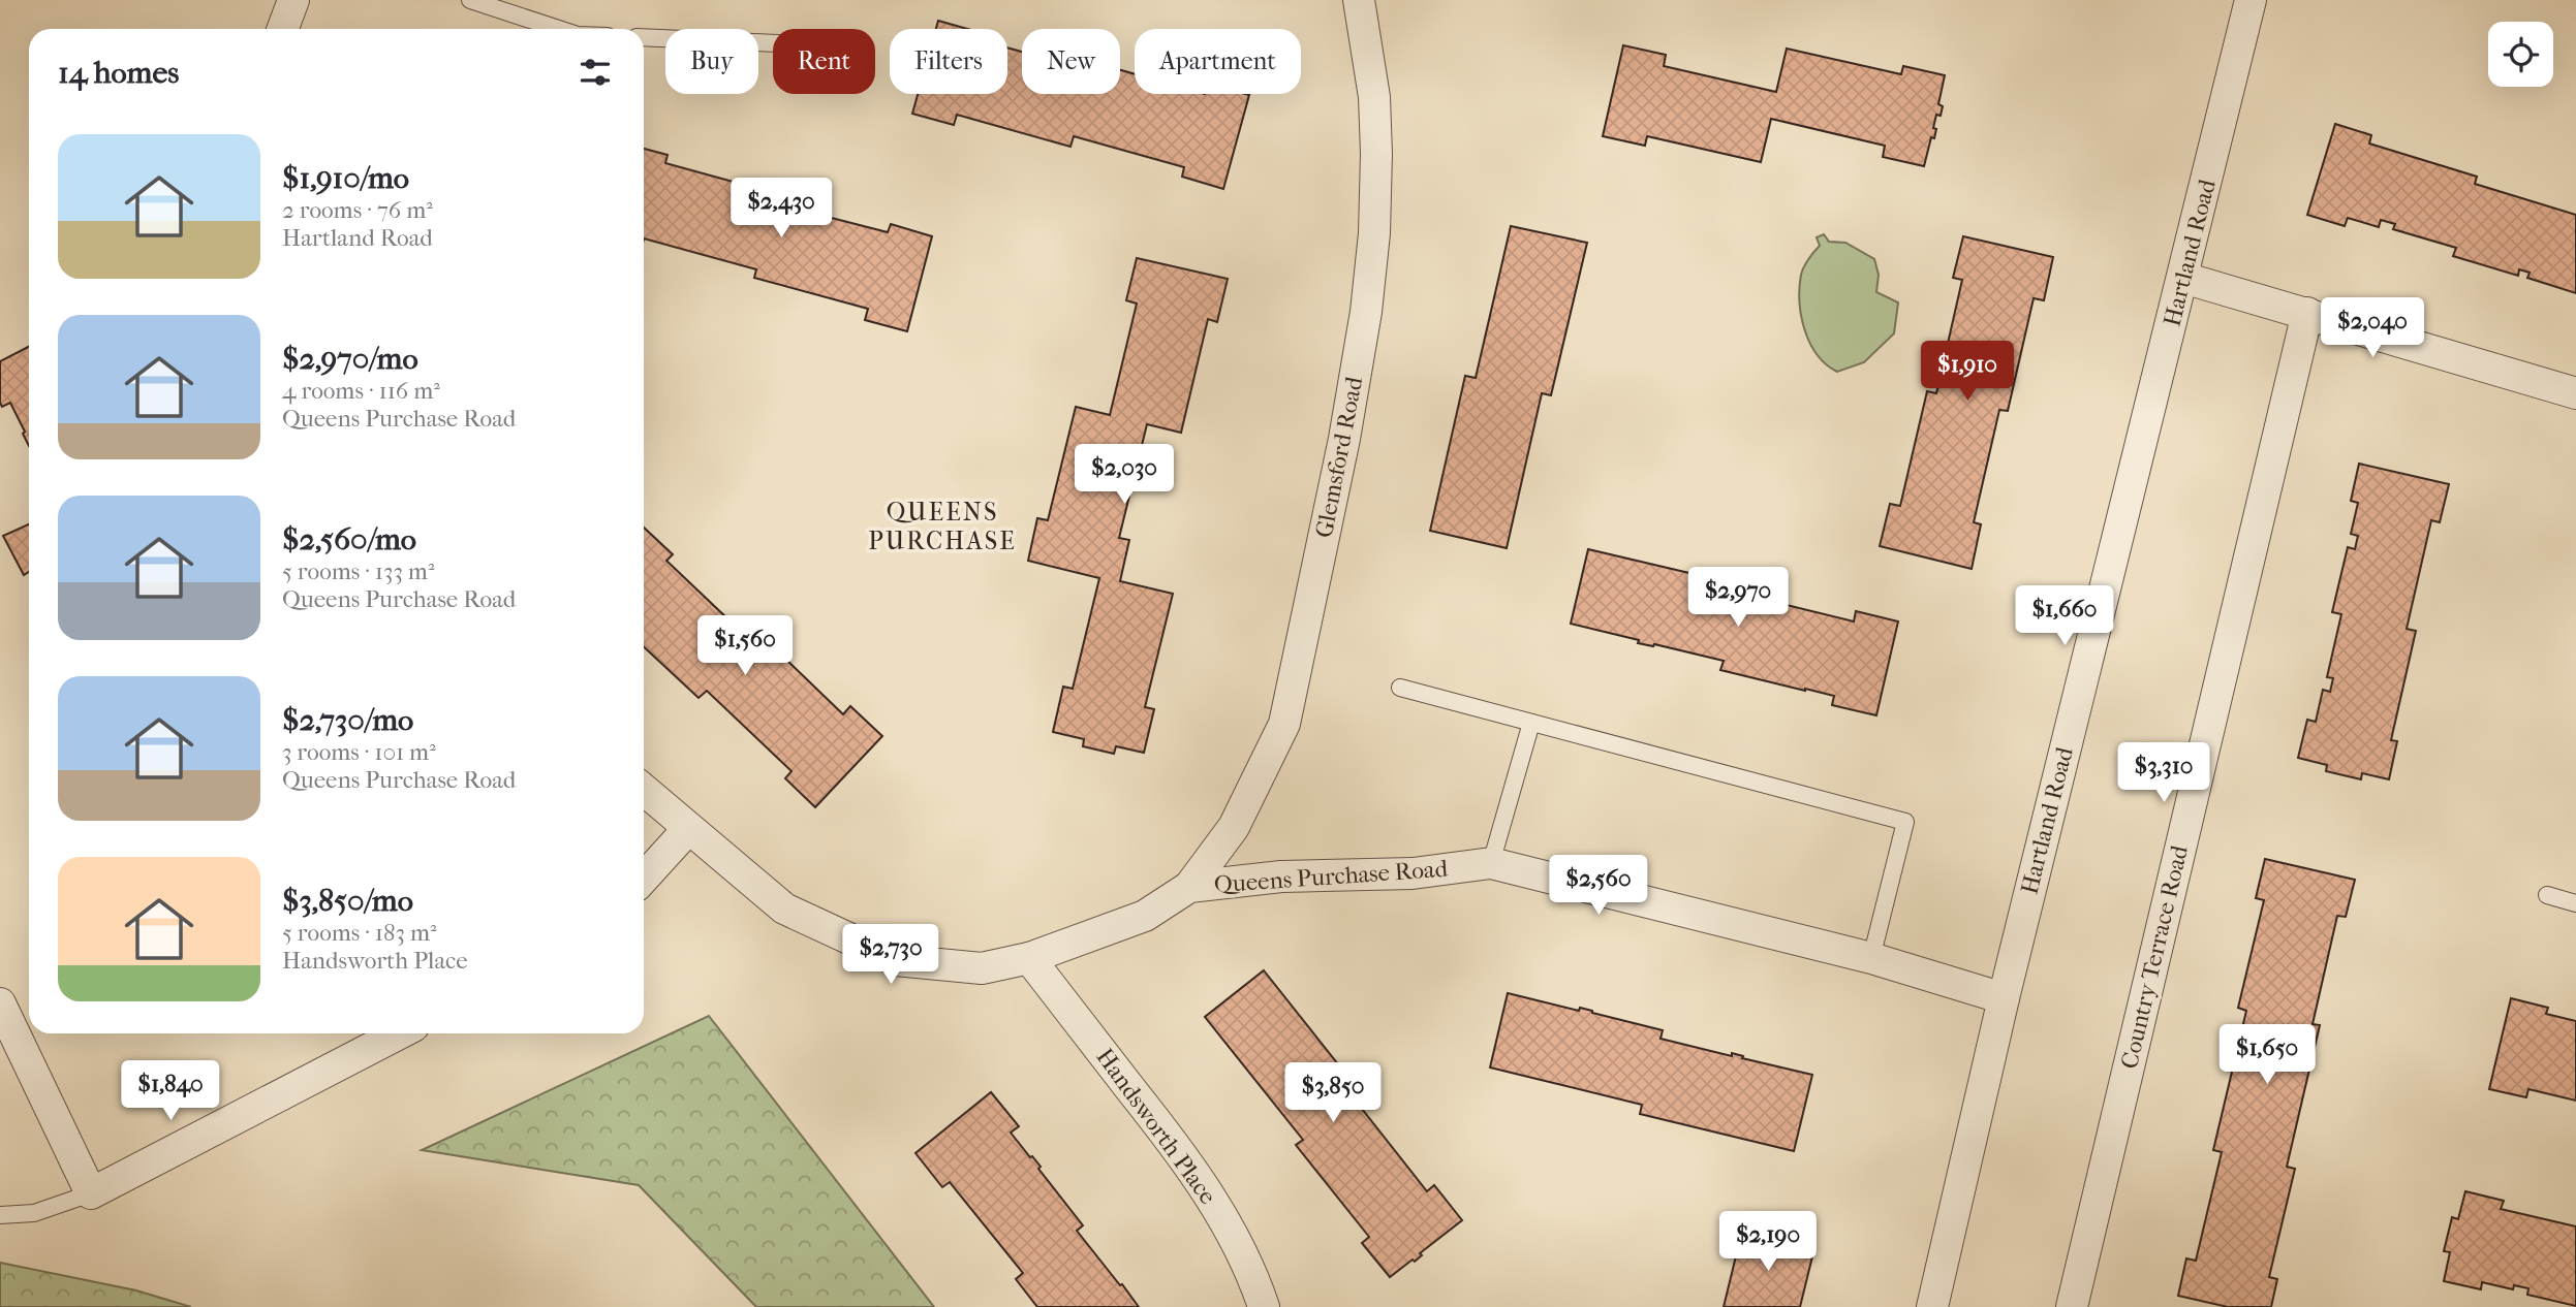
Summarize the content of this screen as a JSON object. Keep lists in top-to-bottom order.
{
  "streets": {
    "street": [
      "Hartland Road",
      "Glemsford Road",
      "Queens Purchase Road",
      "Country Terrace Road",
      "Handsworth Place"
    ]
  },
  "crossings": [
    ["Hartland Road", "Queens Purchase Road"],
    ["Glemsford Road", "Queens Purchase Road"],
    ["Queens Purchase Road", "Handsworth Place"]
  ],
  "districts": ["QUEENS PURCHASE"],
  "page": {
    "chip": [
      "Buy",
      "Rent",
      "Filters",
      "New",
      "Apartment"
    ],
    "heading": "14 homes",
    "list": [
      {
        "name": "$1,910/mo",
        "note": "2 rooms · 76 m² · Hartland Road"
      },
      {
        "name": "$2,970/mo",
        "note": "4 rooms · 116 m² · Queens Purchase Road"
      },
      {
        "name": "$2,560/mo",
        "note": "5 rooms · 133 m² · Queens Purchase Road"
      },
      {
        "name": "$2,730/mo",
        "note": "3 rooms · 101 m² · Queens Purchase Road"
      },
      {
        "name": "$3,850/mo",
        "note": "5 rooms · 183 m² · Handsworth Place"
      }
    ],
    "price": [
      "$2,430",
      "$2,040",
      "$1,910",
      "$2,030",
      "$2,970",
      "$1,660",
      "$1,560",
      "$3,310",
      "$2,560",
      "$2,730",
      "$1,650",
      "$1,840",
      "$3,850",
      "$2,190"
    ]
  }
}
